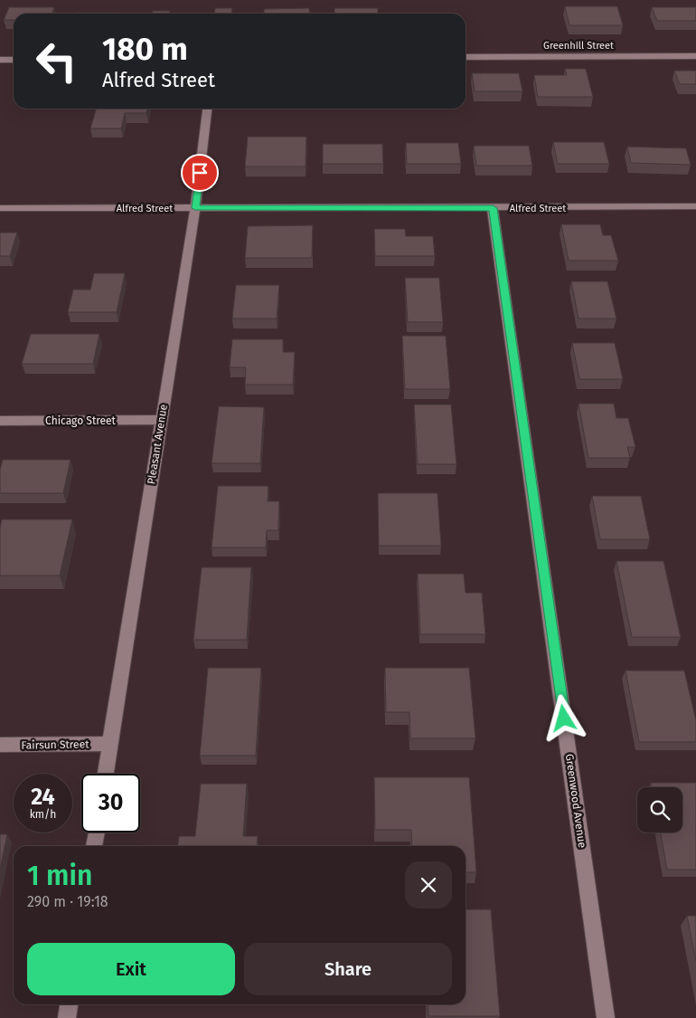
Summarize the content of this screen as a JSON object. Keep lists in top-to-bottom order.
{
  "streets": {
    "street": [
      "Greenhill Street",
      "Alfred Street",
      "Chicago Street",
      "Pleasant Avenue",
      "Fairsun Street",
      "Greenwood Avenue"
    ]
  },
  "crossings": [
    ["Alfred Street", "Pleasant Avenue"],
    ["Alfred Street", "Greenwood Avenue"],
    ["Chicago Street", "Pleasant Avenue"],
    ["Pleasant Avenue", "Fairsun Street"]
  ],
  "page": {
    "turn": ["180 m", "Alfred Street"],
    "speed": "24 km/h",
    "limit": "30",
    "heading": ["1 min", "290 m · 19:18"],
    "buttons": ["Exit", "Share"]
  }
}
